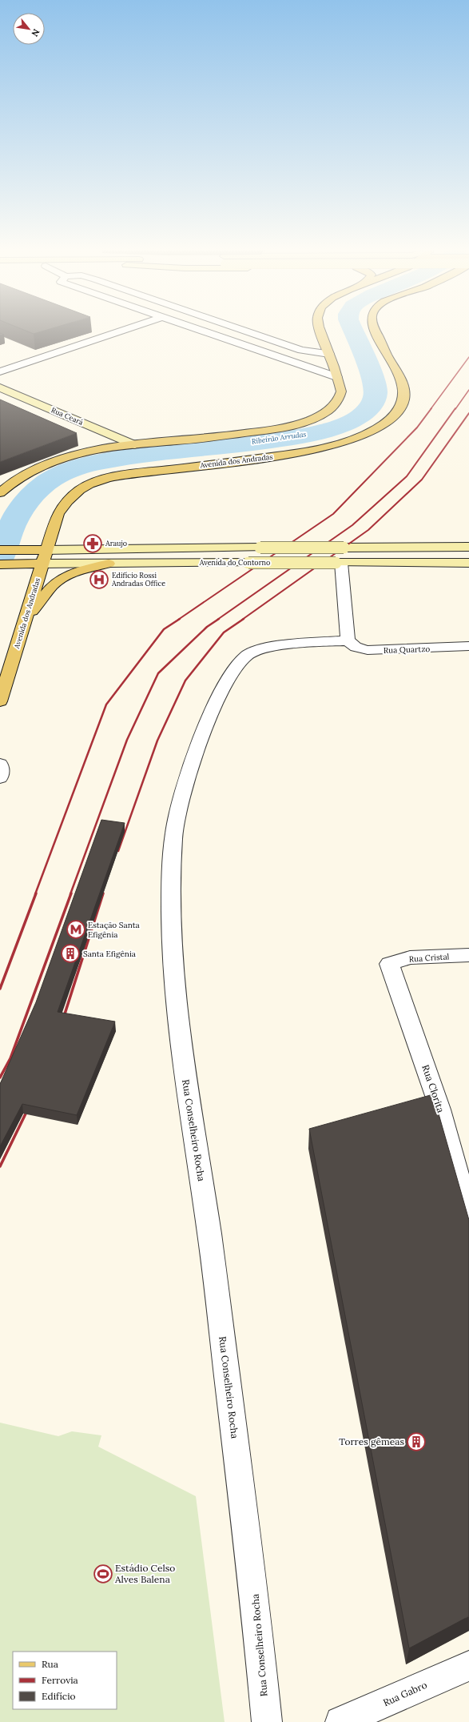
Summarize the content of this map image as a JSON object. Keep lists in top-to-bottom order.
{
  "streets": {
    "main road": ["Avenida dos Andradas", "Avenida do Contorno"],
    "street": [
      "Rua Ceará",
      "Rua Quartzo",
      "Rua Cristal",
      "Rua Clorita",
      "Rua Conselheiro Rocha",
      "Rua Gabro"
    ]
  },
  "crossings": [
    ["Avenida dos Andradas", "Avenida do Contorno"],
    ["Rua Quartzo", "Rua Conselheiro Rocha"],
    ["Rua Cristal", "Rua Clorita"]
  ],
  "water": ["Ribeirão Arrudas"],
  "places": {
    "pharmacy": ["Araujo"],
    "hospital": ["Edifício Rossi Andradas Office"],
    "metro station": ["Estação Santa Efigênia"],
    "building": ["Santa Efigênia", "Torres gêmeas"],
    "sports": ["Estádio Celso Alves Balena"]
  },
  "legend": ["Rua", "Ferrovia", "Edifício"],
  "north": "bottom right"
}
